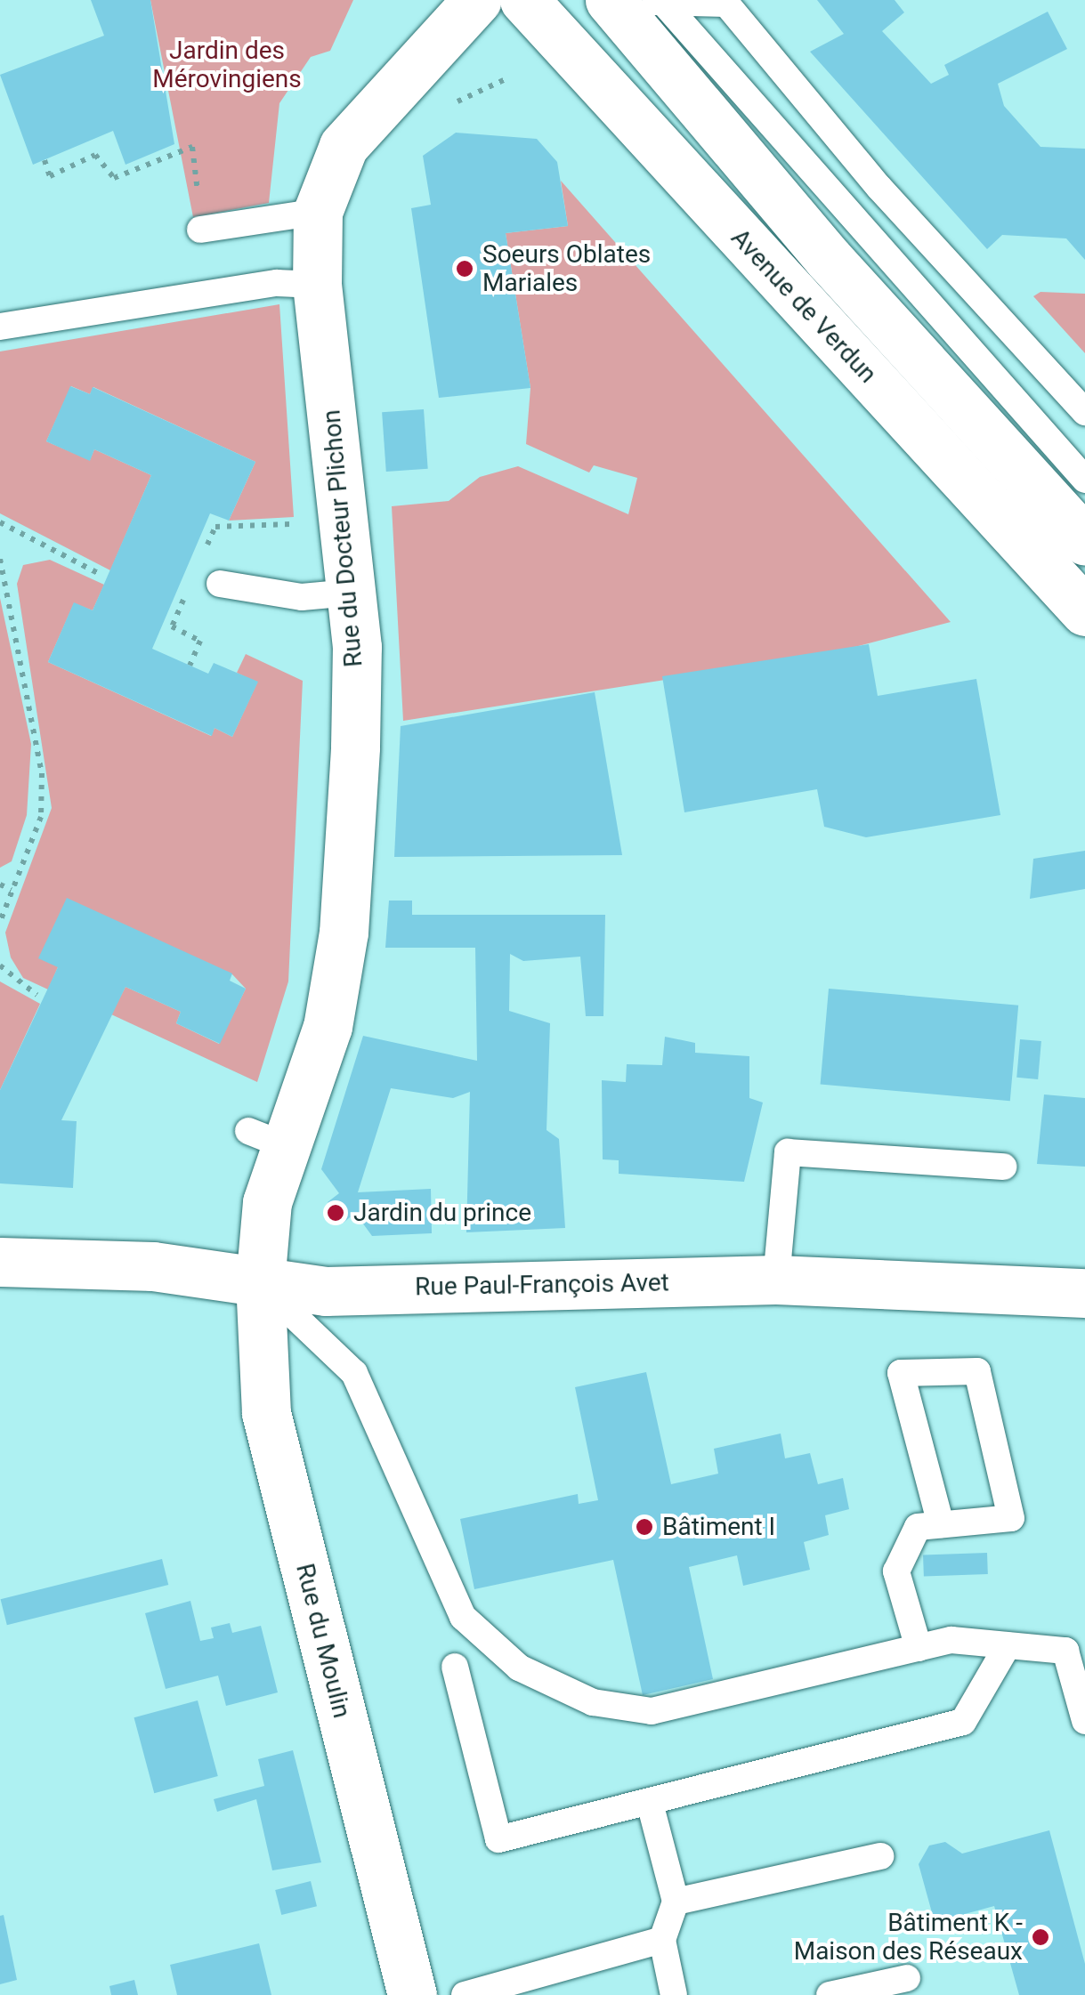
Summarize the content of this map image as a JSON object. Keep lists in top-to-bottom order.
{
  "streets": {
    "street": [
      "Avenue de Verdun",
      "Rue du Docteur Plichon",
      "Rue Paul-François Avet",
      "Rue du Moulin"
    ]
  },
  "crossings": [
    ["Rue du Docteur Plichon", "Rue Paul-François Avet"],
    ["Rue du Docteur Plichon", "Rue du Moulin"],
    ["Rue Paul-François Avet", "Rue du Moulin"]
  ],
  "parks": ["Jardin des Mérovingiens"],
  "places": [
    "Soeurs Oblates Mariales",
    "Jardin du prince",
    "Bâtiment I",
    "Bâtiment K - Maison des Réseaux"
  ]
}
